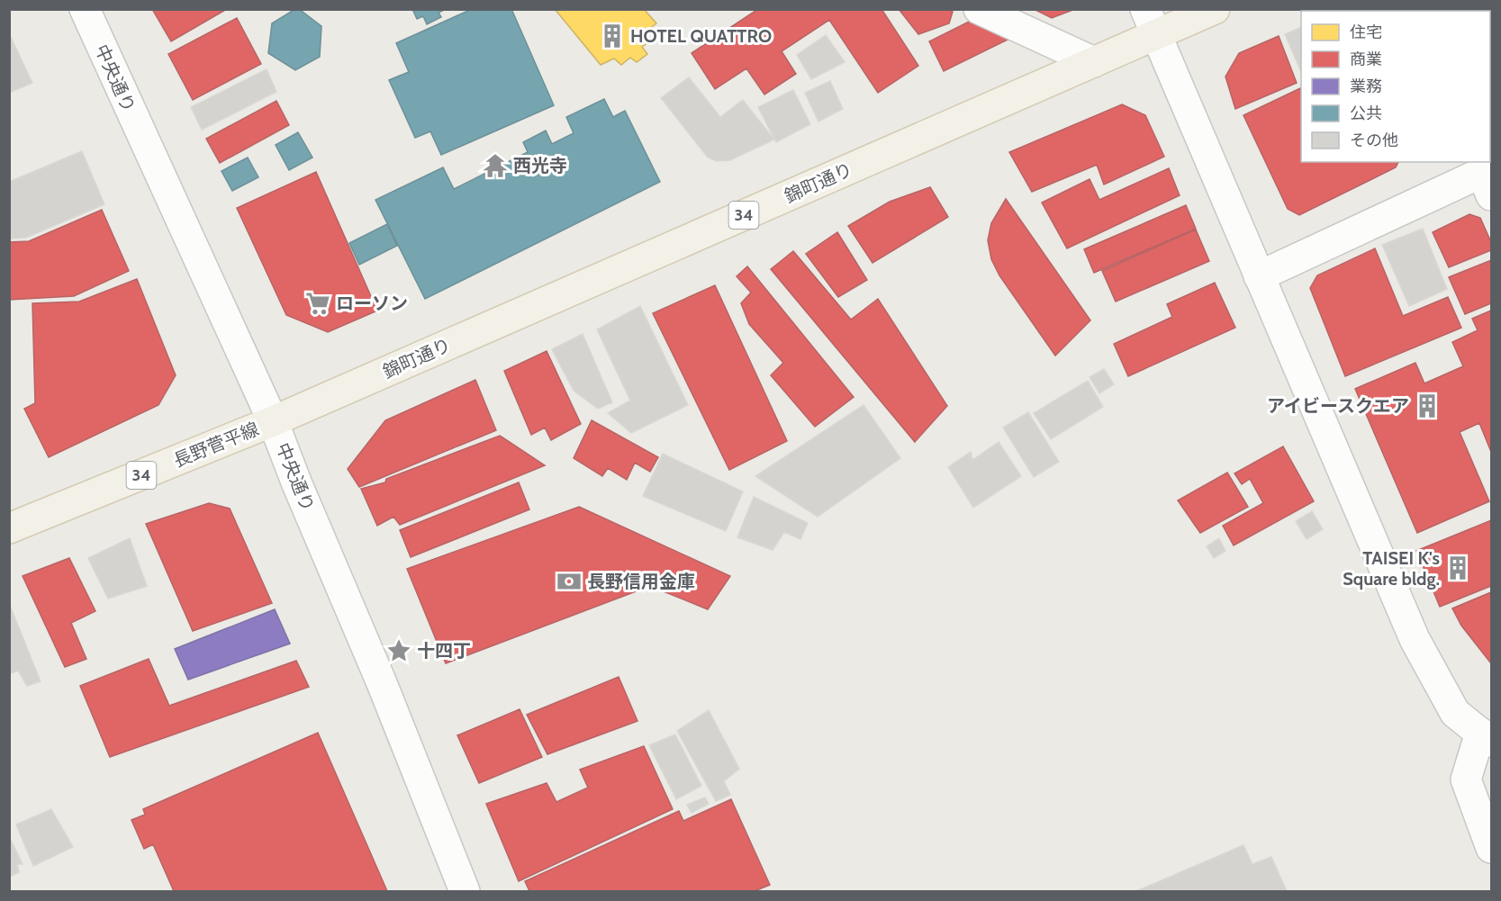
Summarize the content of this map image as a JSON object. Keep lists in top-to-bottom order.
{
  "streets": {
    "main road": ["錦町通り", "34", "長野菅平線"],
    "street": ["中央通り"]
  },
  "crossings": [
    ["中央通り", "錦町通り"],
    ["中央通り", "長野菅平線"],
    ["錦町通り", "長野菅平線"]
  ],
  "places": {
    "building": ["HOTEL QUATTRO", "アイビースクエア", "TAISEI K's Square bldg."],
    "temple": ["西光寺"],
    "supermarket": ["ローソン"],
    "bank": ["長野信用金庫"],
    "place": ["十四丁"]
  },
  "legend": [
    "住宅",
    "商業",
    "業務",
    "公共",
    "その他"
  ]
}
